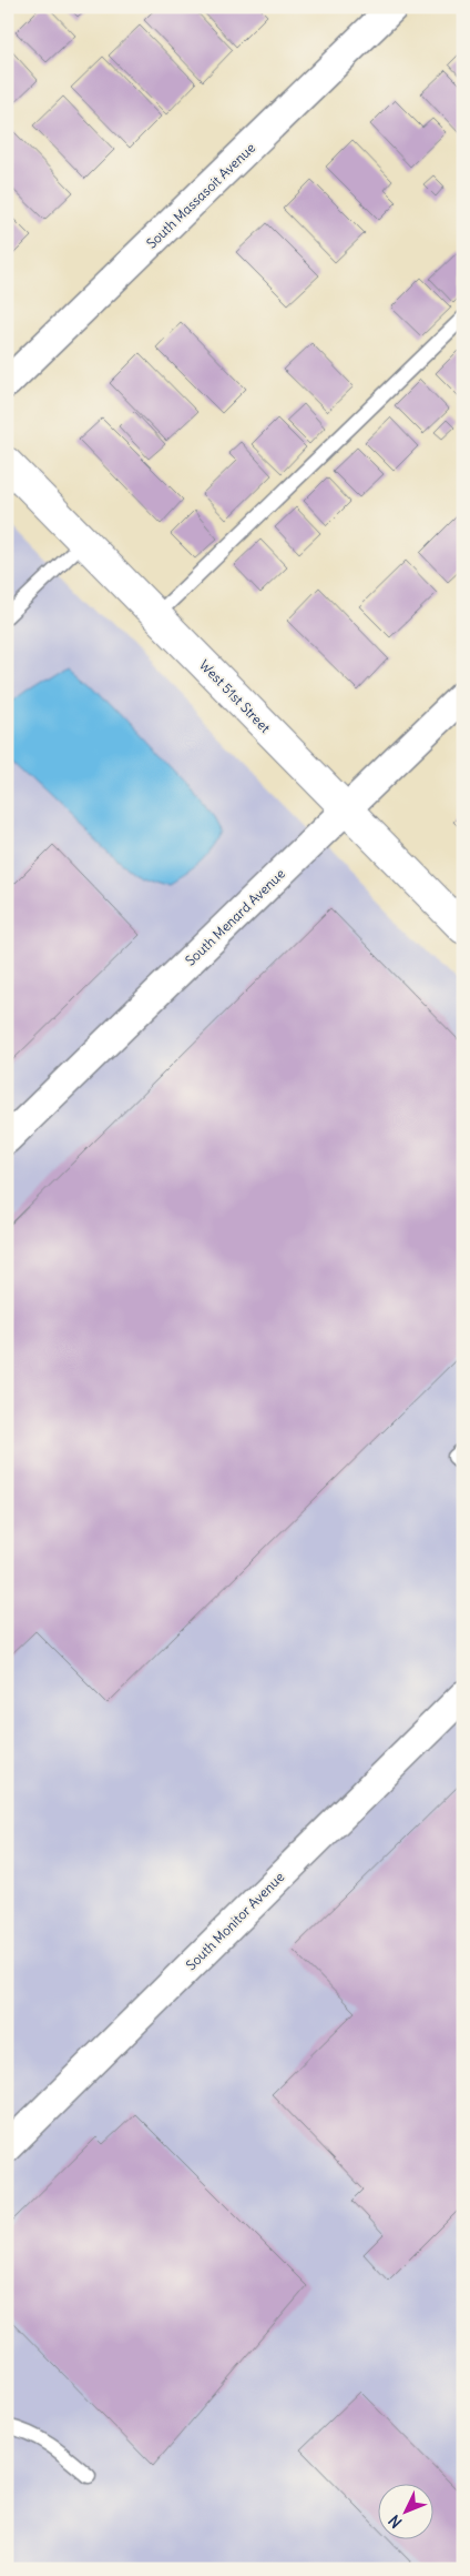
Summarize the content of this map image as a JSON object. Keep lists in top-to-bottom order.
{
  "streets": {
    "street": [
      "South Massasoit Avenue",
      "West 51st Street",
      "South Menard Avenue",
      "South Monitor Avenue"
    ]
  },
  "crossings": [
    ["West 51st Street", "South Menard Avenue"]
  ],
  "north": "bottom left"
}
